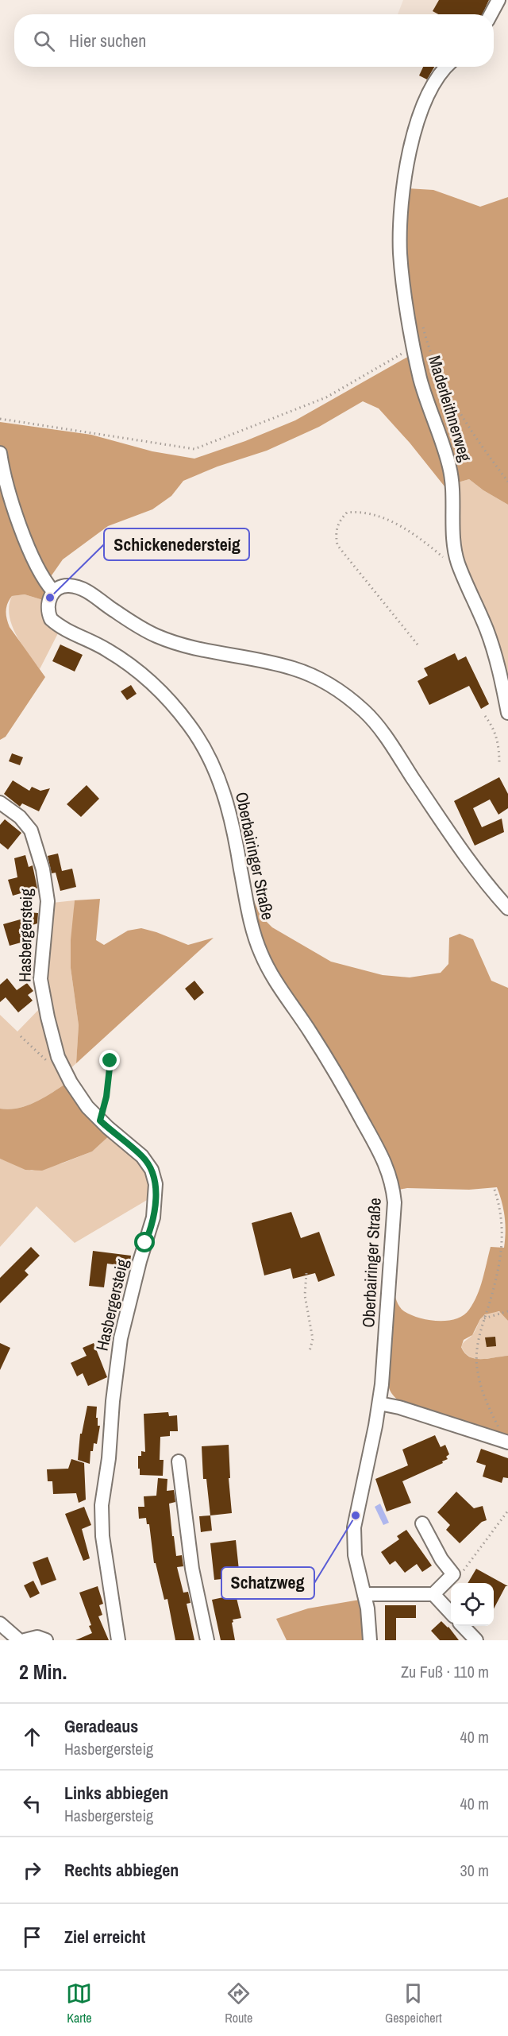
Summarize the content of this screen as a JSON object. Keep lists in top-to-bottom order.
{
  "streets": {
    "street": ["Maderleithnerweg", "Oberbairinger Straße", "Hasbergersteig"]
  },
  "places": ["Schickenedersteig", "Schatzweg"],
  "page": {
    "search": "Hier suchen",
    "heading": ["2 Min.", "Zu Fuß · 110 m"],
    "list": [
      ["Geradeaus", "Hasbergersteig", "40 m"],
      ["Links abbiegen", "Hasbergersteig", "40 m"],
      ["Rechts abbiegen", "30 m"],
      "Ziel erreicht"
    ],
    "nav": ["Karte", "Route", "Gespeichert"]
  }
}
